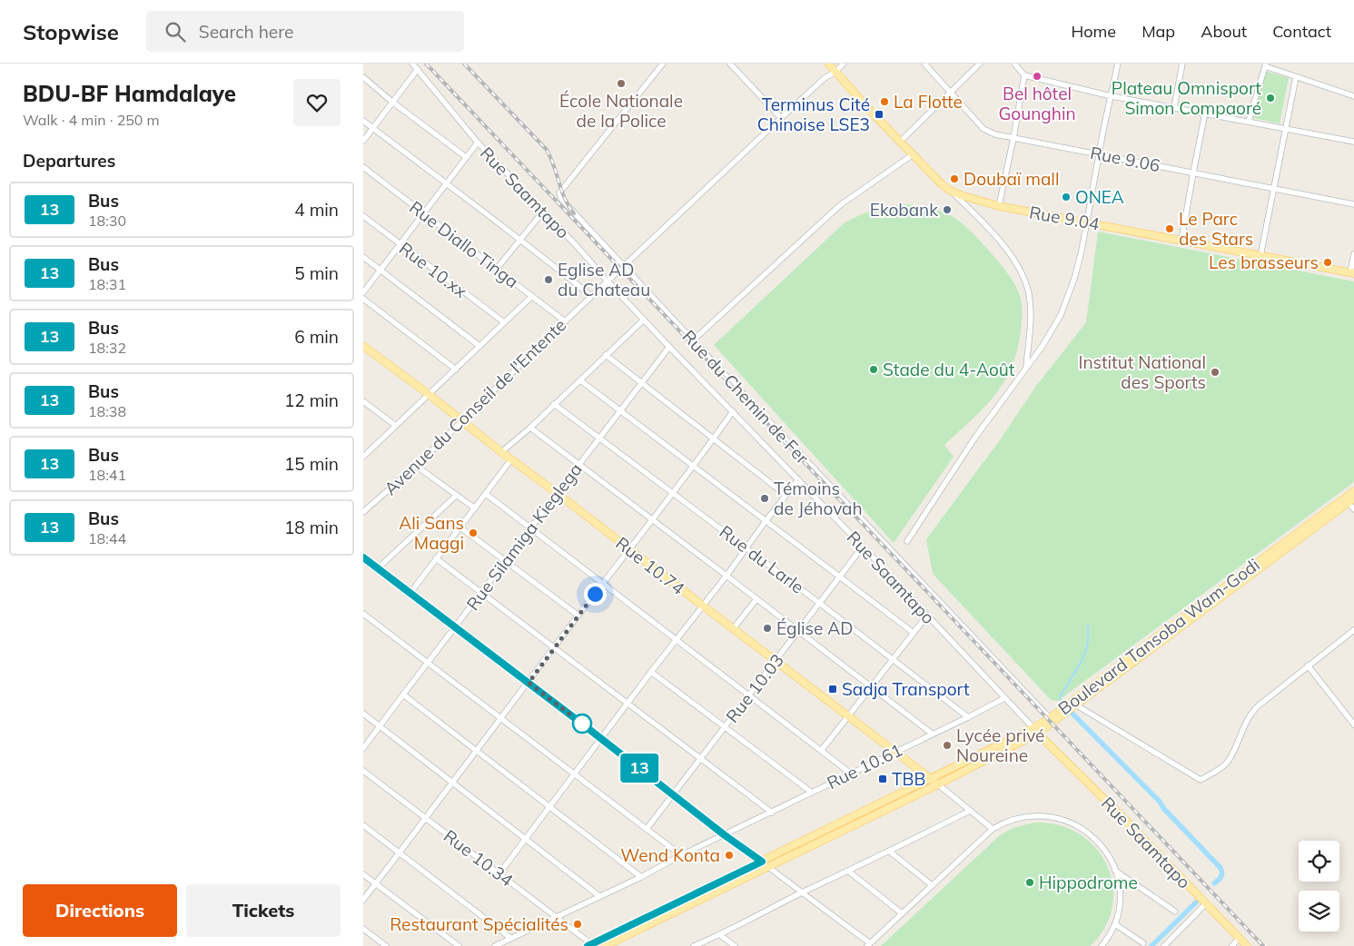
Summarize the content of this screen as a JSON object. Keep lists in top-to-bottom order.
{
  "streets": {
    "main road": [
      "Rue Saamtapo",
      "Rue 9.04",
      "Rue 10.74",
      "Boulevard Tansoba Wam-Godi"
    ],
    "street": [
      "Rue 9.06",
      "Rue Diallo Tinga",
      "Rue 10.xx",
      "Rue du Chemin de Fer",
      "Avenue du Conseil de l'Entente",
      "Rue Silamiga Kieglega",
      "Rue du Larle",
      "Rue 10.03",
      "Rue 10.61",
      "Rue 10.34"
    ]
  },
  "crossings": [
    ["Rue Saamtapo", "Avenue du Conseil de l'Entente"],
    ["Rue Saamtapo", "Rue Silamiga Kieglega"],
    ["Rue Saamtapo", "Boulevard Tansoba Wam-Godi"],
    ["Rue Saamtapo", "Rue 10.03"],
    ["Rue Saamtapo", "Rue 10.61"],
    ["Rue 9.04", "Avenue du Conseil de l'Entente"],
    ["Rue Diallo Tinga", "Avenue du Conseil de l'Entente"],
    ["Rue du Chemin de Fer", "Avenue du Conseil de l'Entente"],
    ["Rue du Chemin de Fer", "Boulevard Tansoba Wam-Godi"],
    ["Avenue du Conseil de l'Entente", "Rue 10.74"],
    ["Rue Silamiga Kieglega", "Rue du Larle"],
    ["Rue Silamiga Kieglega", "Rue 10.74"],
    ["Rue du Larle", "Rue 10.03"],
    ["Rue du Larle", "Rue 10.61"],
    ["Rue 10.74", "Boulevard Tansoba Wam-Godi"],
    ["Rue 10.74", "Rue 10.03"],
    ["Rue 10.74", "Rue 10.61"],
    ["Boulevard Tansoba Wam-Godi", "Rue 10.34"],
    ["Rue 10.61", "Rue 10.34"]
  ],
  "places": {
    "other": [
      "Bel hôtel Gounghin",
      "École Nationale de la Police",
      "Plateau Omnisport Simon Compaoré",
      "La Flotte",
      "Doubaï mall",
      "ONEA",
      "Ekobank",
      "Le Parc des Stars",
      "Les brasseurs",
      "Eglise AD du Chateau",
      "Stade du 4-Août",
      "Institut National des Sports",
      "Témoins de Jéhovah",
      "Ali Sans Maggi",
      "Église AD",
      "Lycée privé Noureine",
      "Wend Konta",
      "Hippodrome",
      "Restaurant Spécialités"
    ],
    "transit": ["Terminus Cité Chinoise LSE3", "Sadja Transport", "TBB"]
  },
  "lines": ["bus line 13"],
  "page": {
    "header": "Stopwise",
    "search": "Search here",
    "nav": [
      "Home",
      "Map",
      "About",
      "Contact"
    ],
    "heading": [
      ["BDU-BF Hamdalaye", "Walk · 4 min · 250 m"],
      "Departures"
    ],
    "on_map": "13",
    "list": [
      {
        "mark": "13",
        "name": "Bus",
        "note": "18:30",
        "value": "4 min"
      },
      {
        "mark": "13",
        "name": "Bus",
        "note": "18:31",
        "value": "5 min"
      },
      {
        "mark": "13",
        "name": "Bus",
        "note": "18:32",
        "value": "6 min"
      },
      {
        "mark": "13",
        "name": "Bus",
        "note": "18:38",
        "value": "12 min"
      },
      {
        "mark": "13",
        "name": "Bus",
        "note": "18:41",
        "value": "15 min"
      },
      {
        "mark": "13",
        "name": "Bus",
        "note": "18:44",
        "value": "18 min"
      }
    ],
    "buttons": ["Directions", "Tickets"]
  }
}
